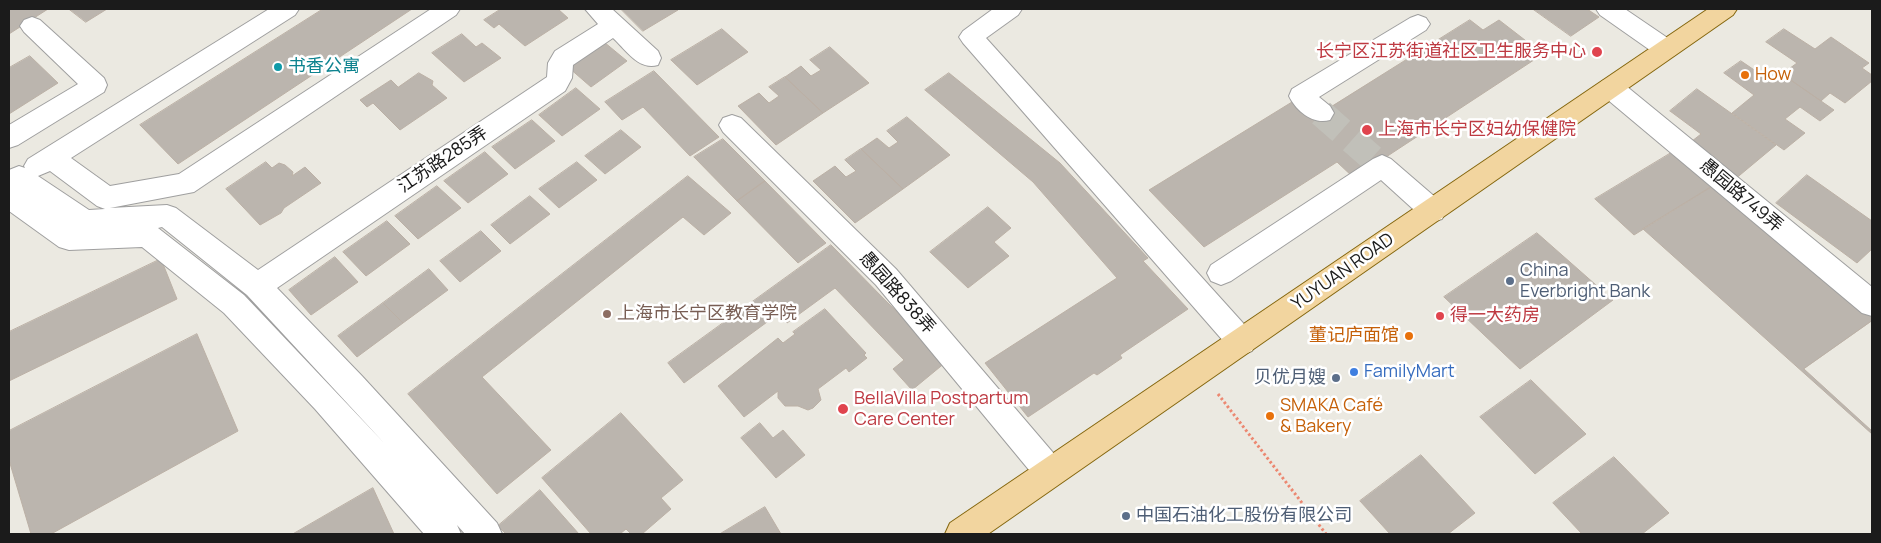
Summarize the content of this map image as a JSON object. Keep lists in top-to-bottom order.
{
  "streets": {
    "main road": ["YUYUAN ROAD"],
    "lane": ["江苏路285弄", "愚园路749弄", "愚园路838弄"]
  },
  "crossings": [
    ["愚园路749弄", "YUYUAN ROAD"],
    ["YUYUAN ROAD", "愚园路838弄"]
  ],
  "places": [
    "长宁区江苏街道社区卫生服务中心",
    "书香公寓",
    "How",
    "上海市长宁区妇幼保健院",
    "China Everbright Bank",
    "上海市长宁区教育学院",
    "得一大药房",
    "董记庐面馆",
    "FamilyMart",
    "贝优月嫂",
    "BellaVilla Postpartum Care Center",
    "SMAKA Café & Bakery",
    "中国石油化工股份有限公司"
  ]
}
